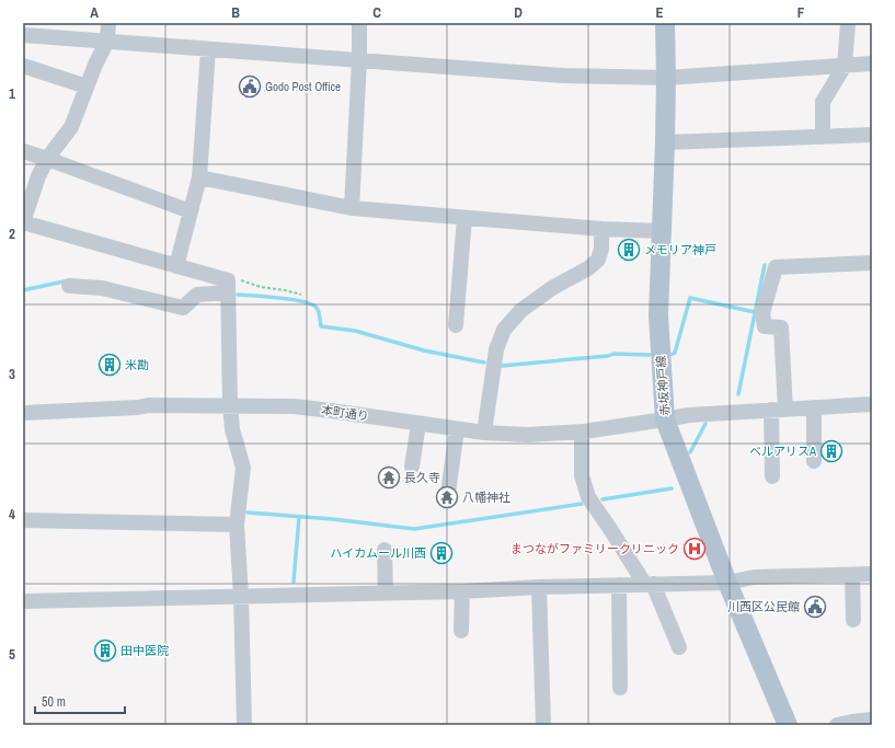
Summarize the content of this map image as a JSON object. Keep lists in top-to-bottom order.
{
  "streets": {
    "main road": ["赤坂神戸線"],
    "street": ["本町通り"]
  },
  "crossings": [
    ["赤坂神戸線", "本町通り"]
  ],
  "places": {
    "public building": ["Godo Post Office", "川西区公民館"],
    "building": [
      "メモリア神戸",
      "米勘",
      "ベルアリスA",
      "ハイカムール川西",
      "田中医院"
    ],
    "temple": ["長久寺", "八幡神社"],
    "hospital": ["まつながファミリークリニック"]
  },
  "scale_bar": "50 m",
  "grid": {
    "columns": [
      "A",
      "B",
      "C",
      "D",
      "E",
      "F"
    ],
    "rows": [
      "1",
      "2",
      "3",
      "4",
      "5"
    ]
  }
}
